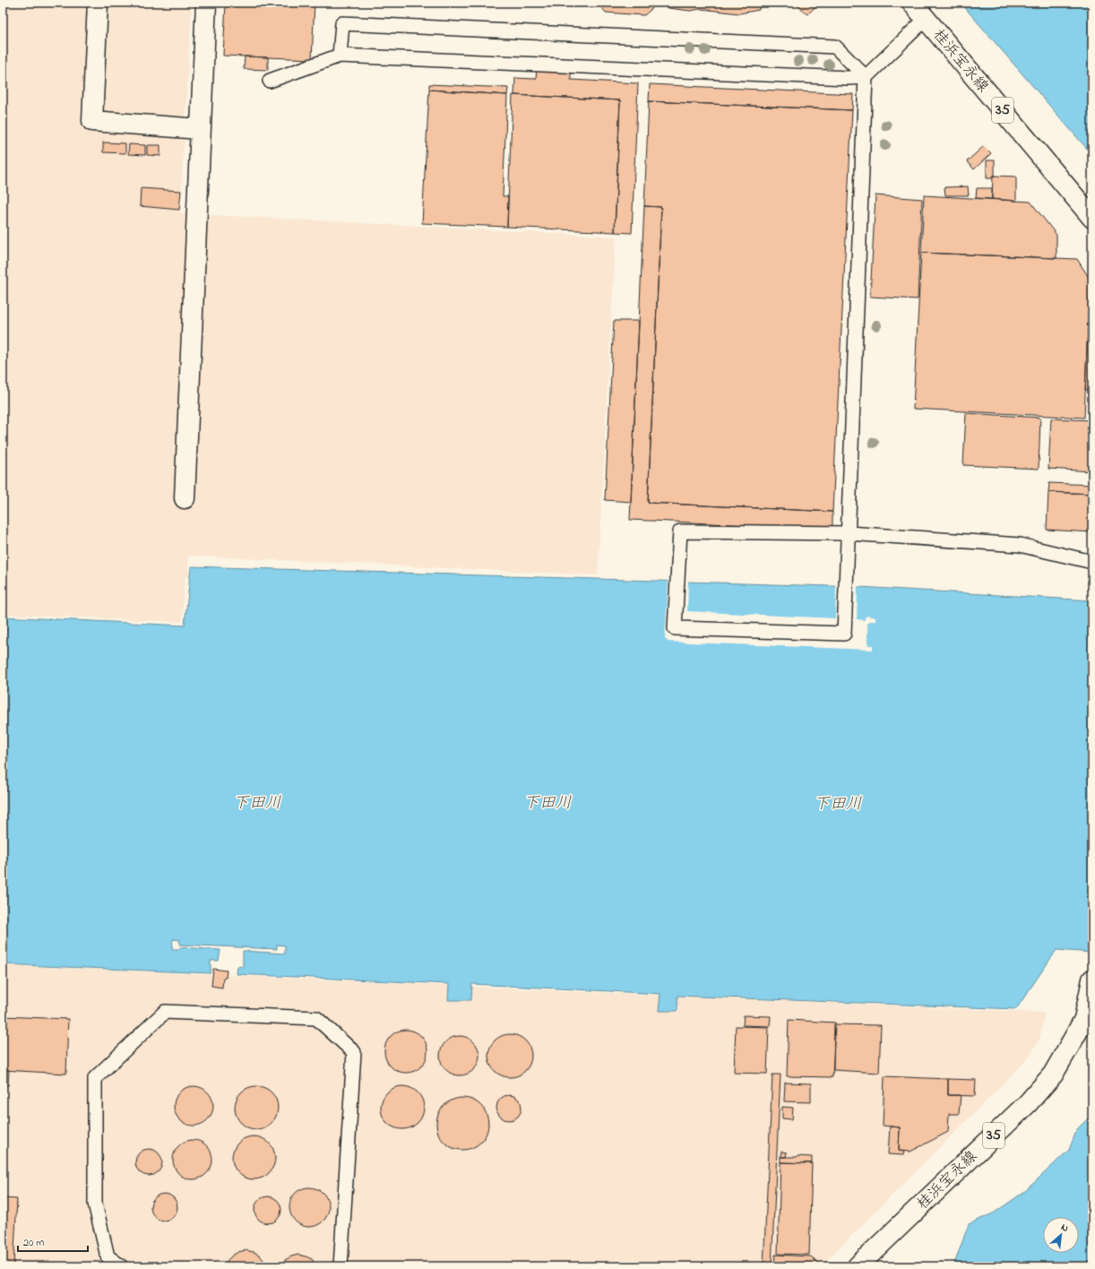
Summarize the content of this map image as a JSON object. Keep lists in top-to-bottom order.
{
  "streets": {
    "street": ["桂浜宝永線", "35"]
  },
  "water": ["下田川"],
  "scale_bar": "20 m",
  "north": "top right"
}
